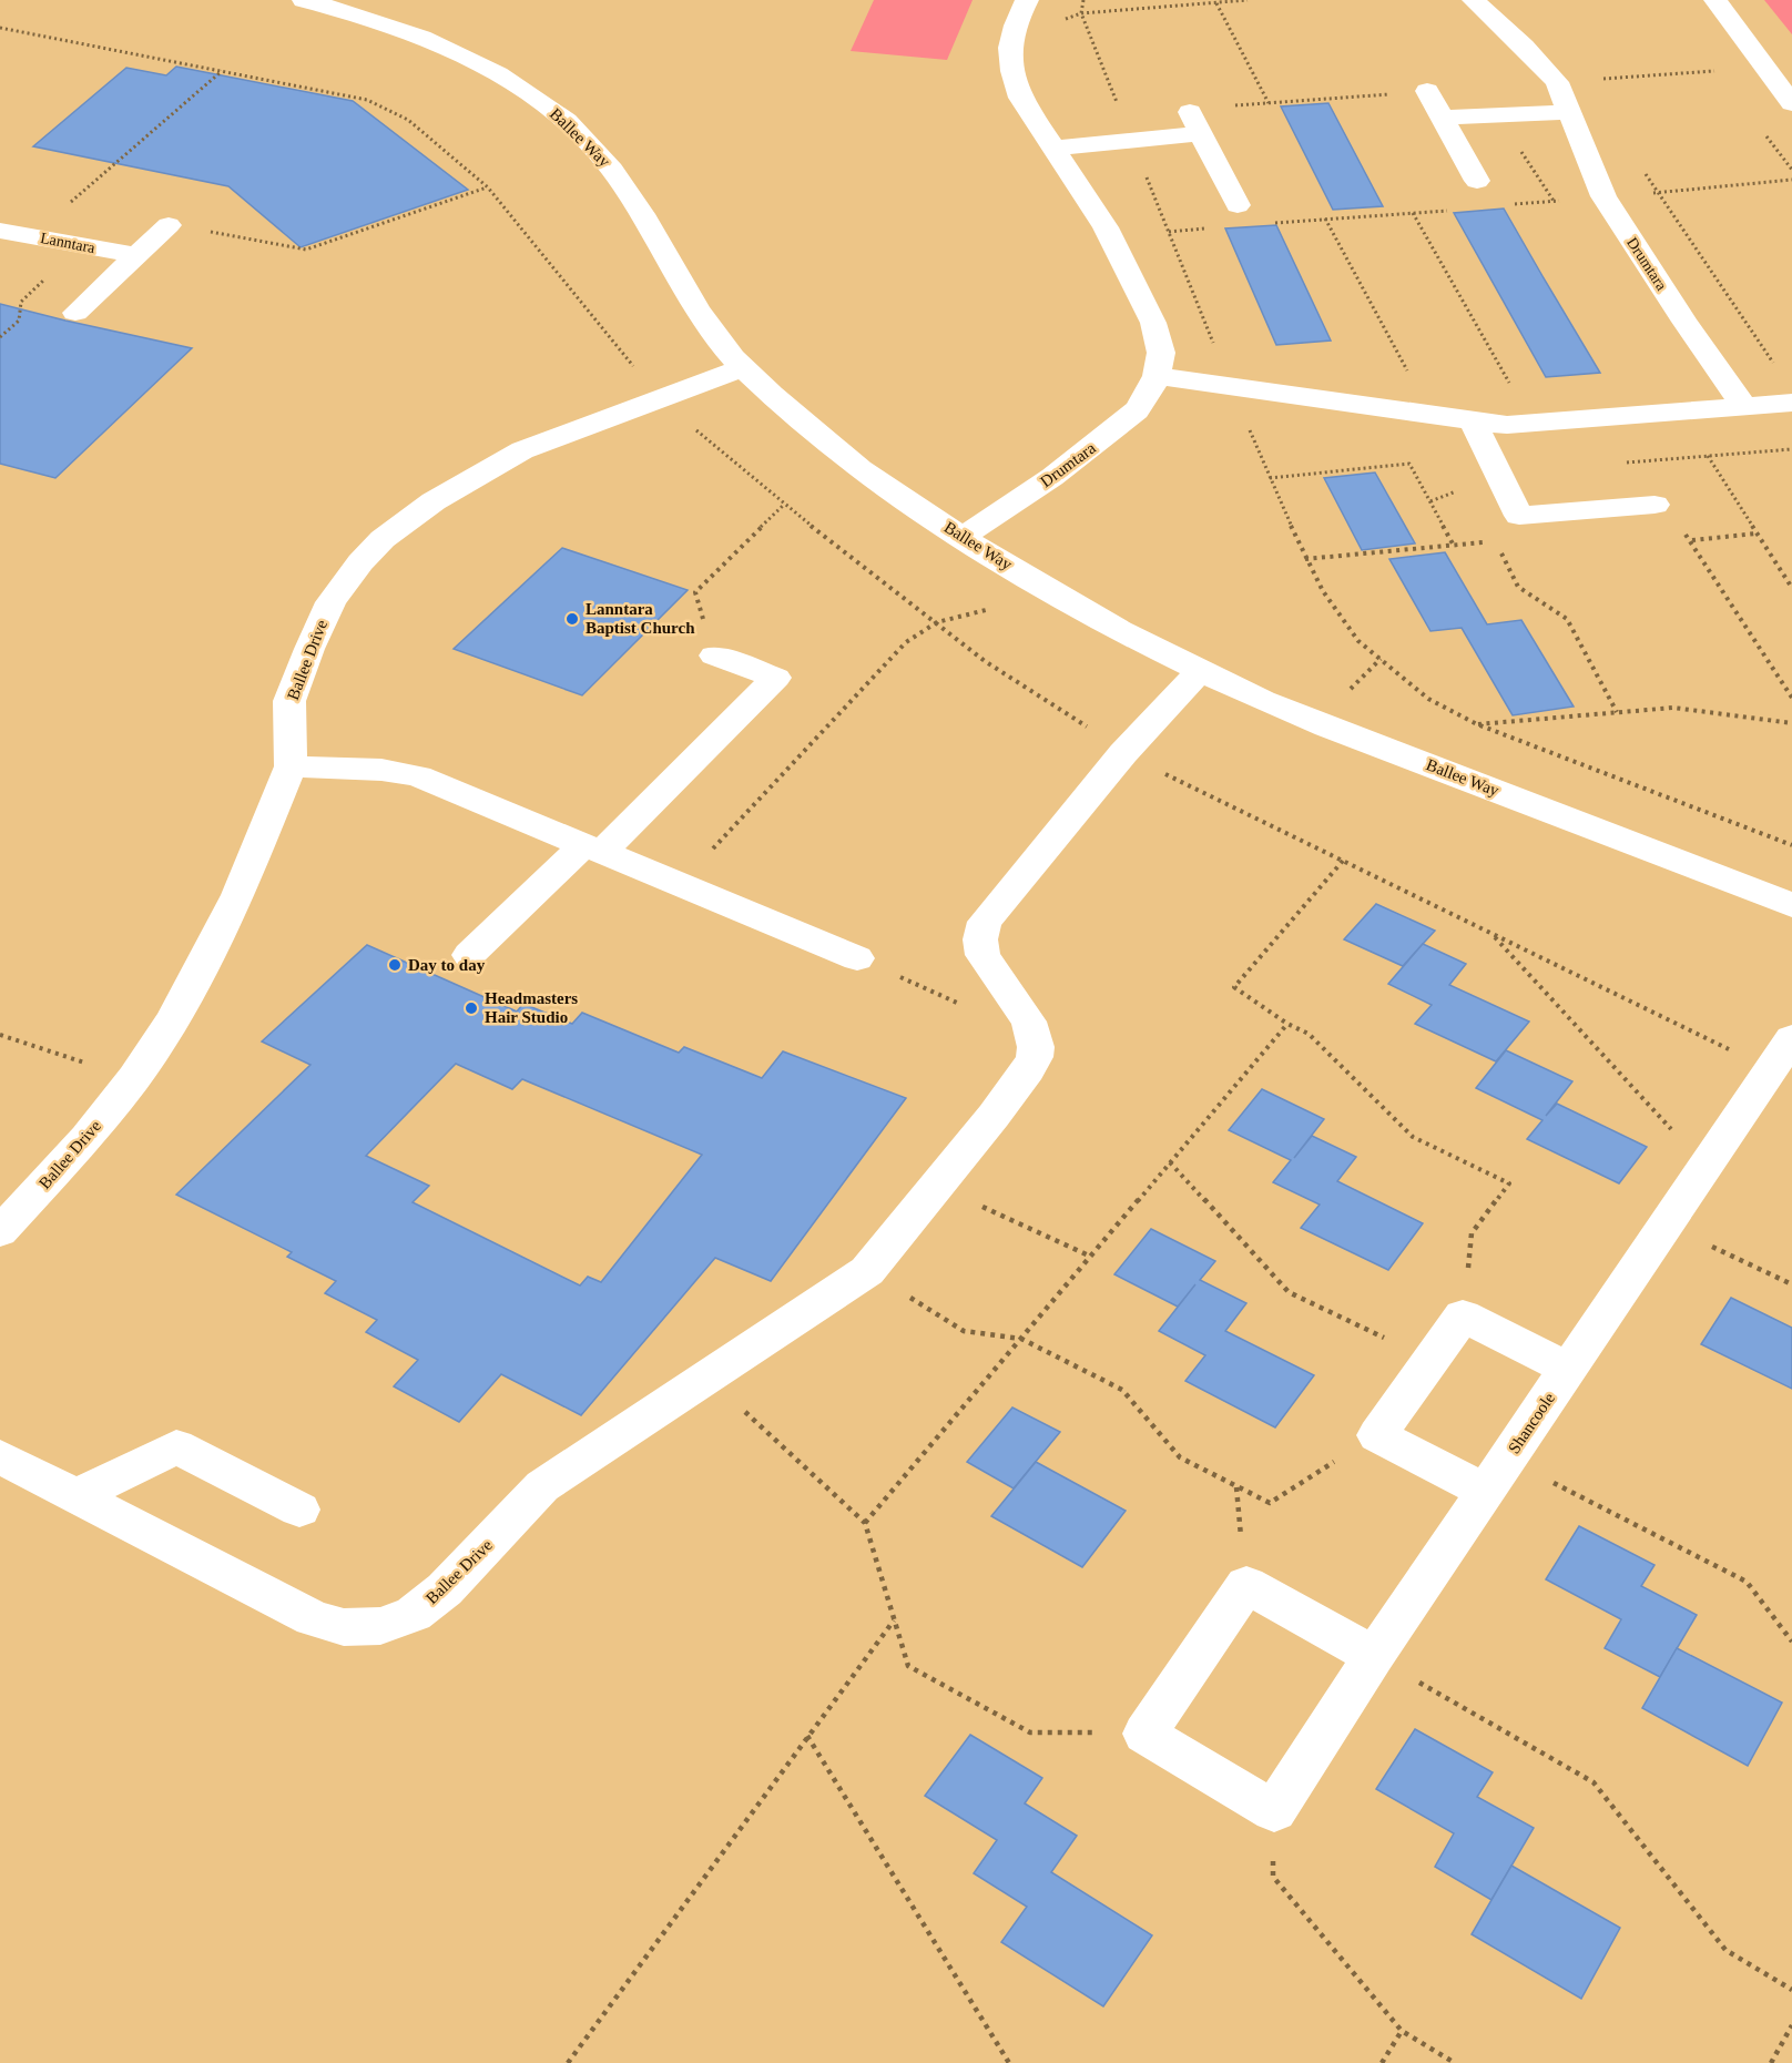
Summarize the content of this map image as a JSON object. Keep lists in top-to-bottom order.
{
  "streets": {
    "street": [
      "Ballee Way",
      "Lanntara",
      "Drumtara",
      "Ballee Drive",
      "Shancoole"
    ]
  },
  "crossings": [
    ["Ballee Way", "Drumtara"],
    ["Ballee Way", "Ballee Drive"]
  ],
  "places": ["Lanntara Baptist Church", "Day to day", "Headmasters Hair Studio"]
}
